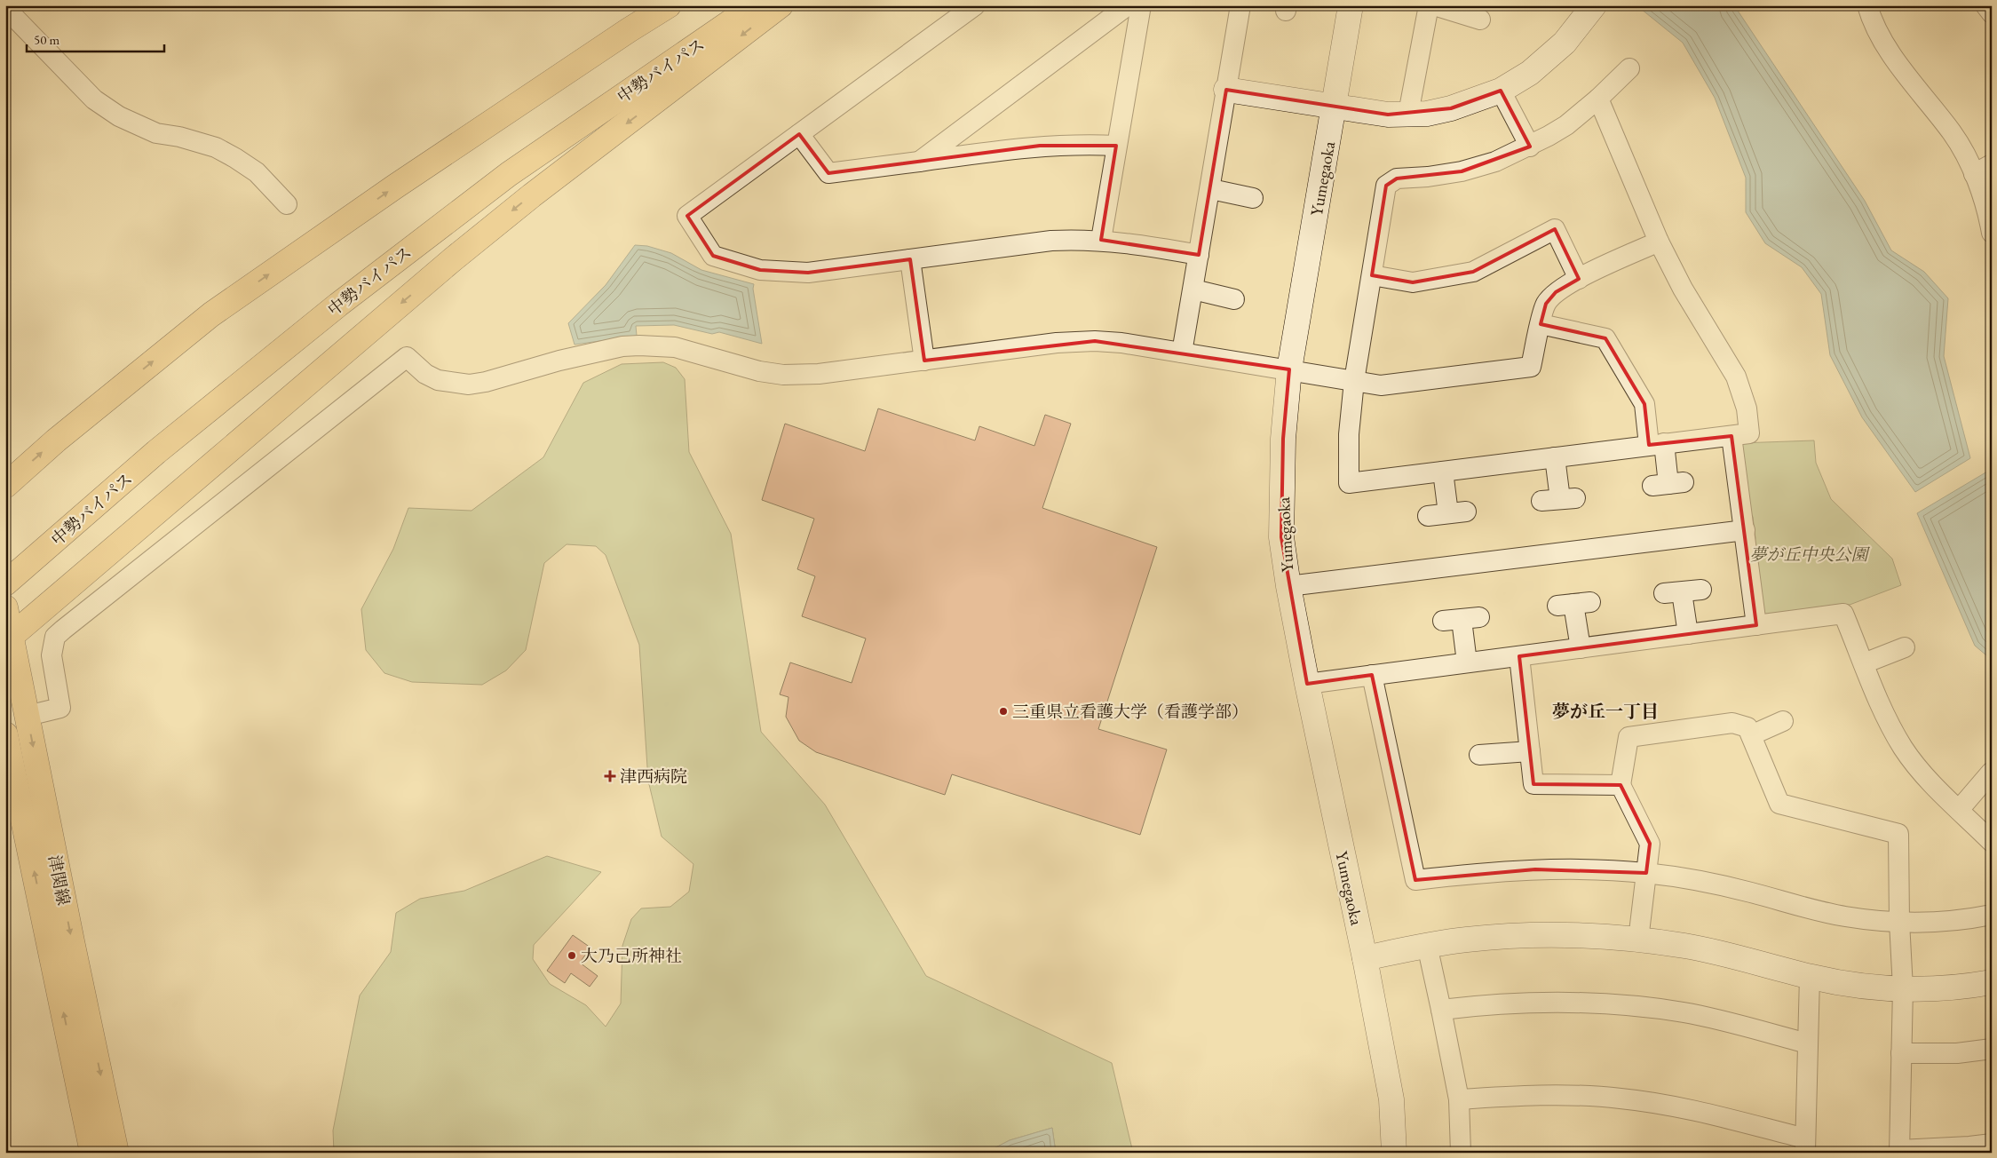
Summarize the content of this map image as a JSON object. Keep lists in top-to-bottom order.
{
  "streets": {
    "main road": ["中勢バイパス", "津関線"],
    "street": ["Yumegaoka"]
  },
  "districts": ["夢が丘一丁目"],
  "parks": ["夢が丘中央公園"],
  "places": {
    "other": ["三重県立看護大学（看護学部）", "大乃己所神社"],
    "health": ["津西病院"]
  },
  "scale_bar": "50 m"
}
